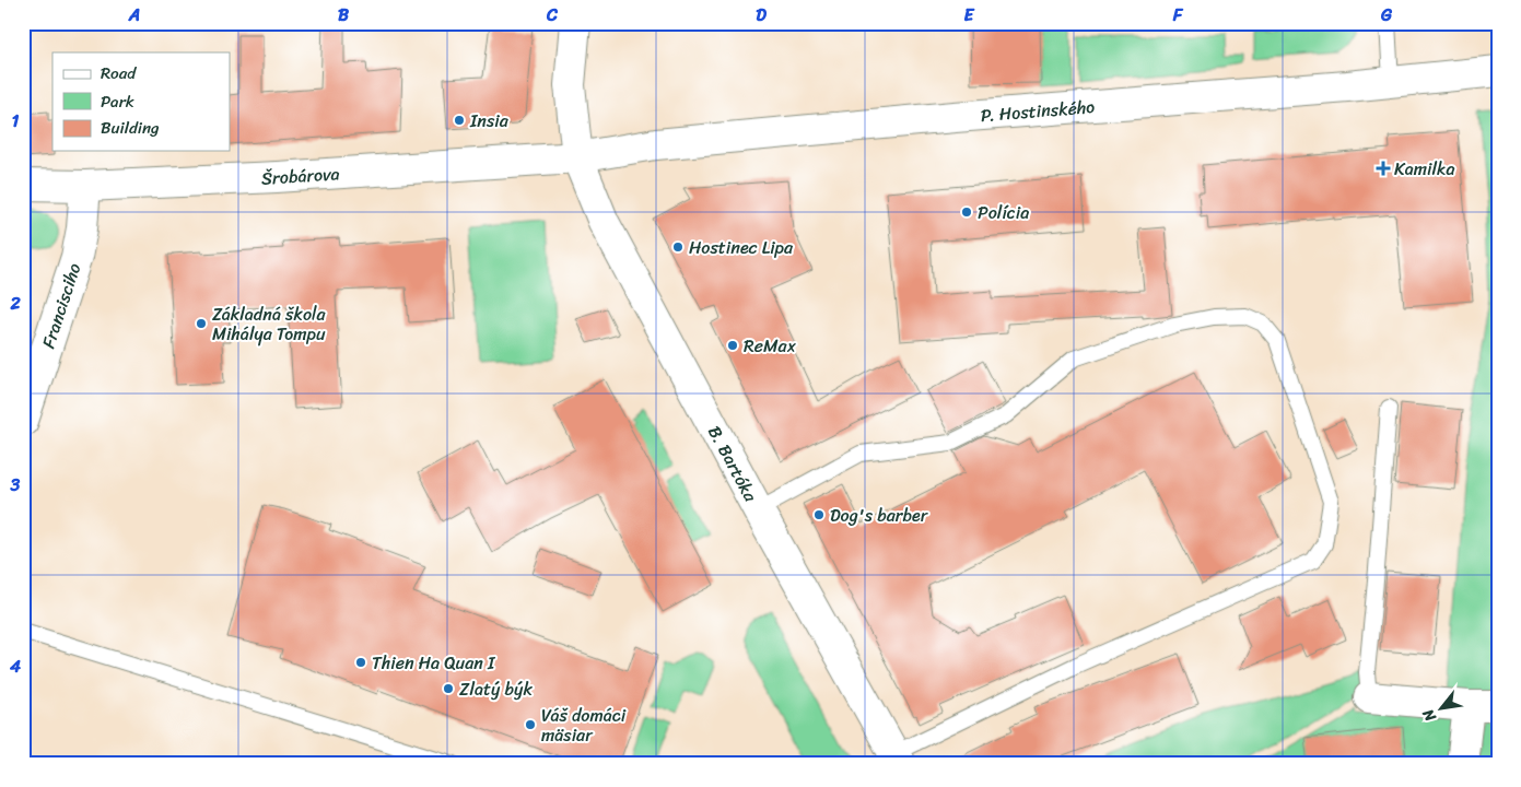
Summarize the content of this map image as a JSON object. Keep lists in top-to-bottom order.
{
  "streets": {
    "street": [
      "P. Hostinského",
      "Šrobárova",
      "Francisciho",
      "B. Bartóka"
    ]
  },
  "crossings": [
    ["P. Hostinského", "Šrobárova"],
    ["P. Hostinského", "B. Bartóka"],
    ["Šrobárova", "Francisciho"],
    ["Šrobárova", "B. Bartóka"]
  ],
  "places": {
    "other": [
      "Insia",
      "Polícia",
      "Hostinec Lipa",
      "Základná škola Mihálya Tompu",
      "ReMax",
      "Dog's barber",
      "Thien Ha Quan I",
      "Zlatý býk",
      "Váš domáci mäsiar"
    ],
    "health": ["Kamilka"]
  },
  "legend": ["Road", "Park", "Building"],
  "north": "bottom left",
  "grid": {
    "columns": [
      "A",
      "B",
      "C",
      "D",
      "E",
      "F",
      "G"
    ],
    "rows": [
      "1",
      "2",
      "3",
      "4"
    ]
  }
}
